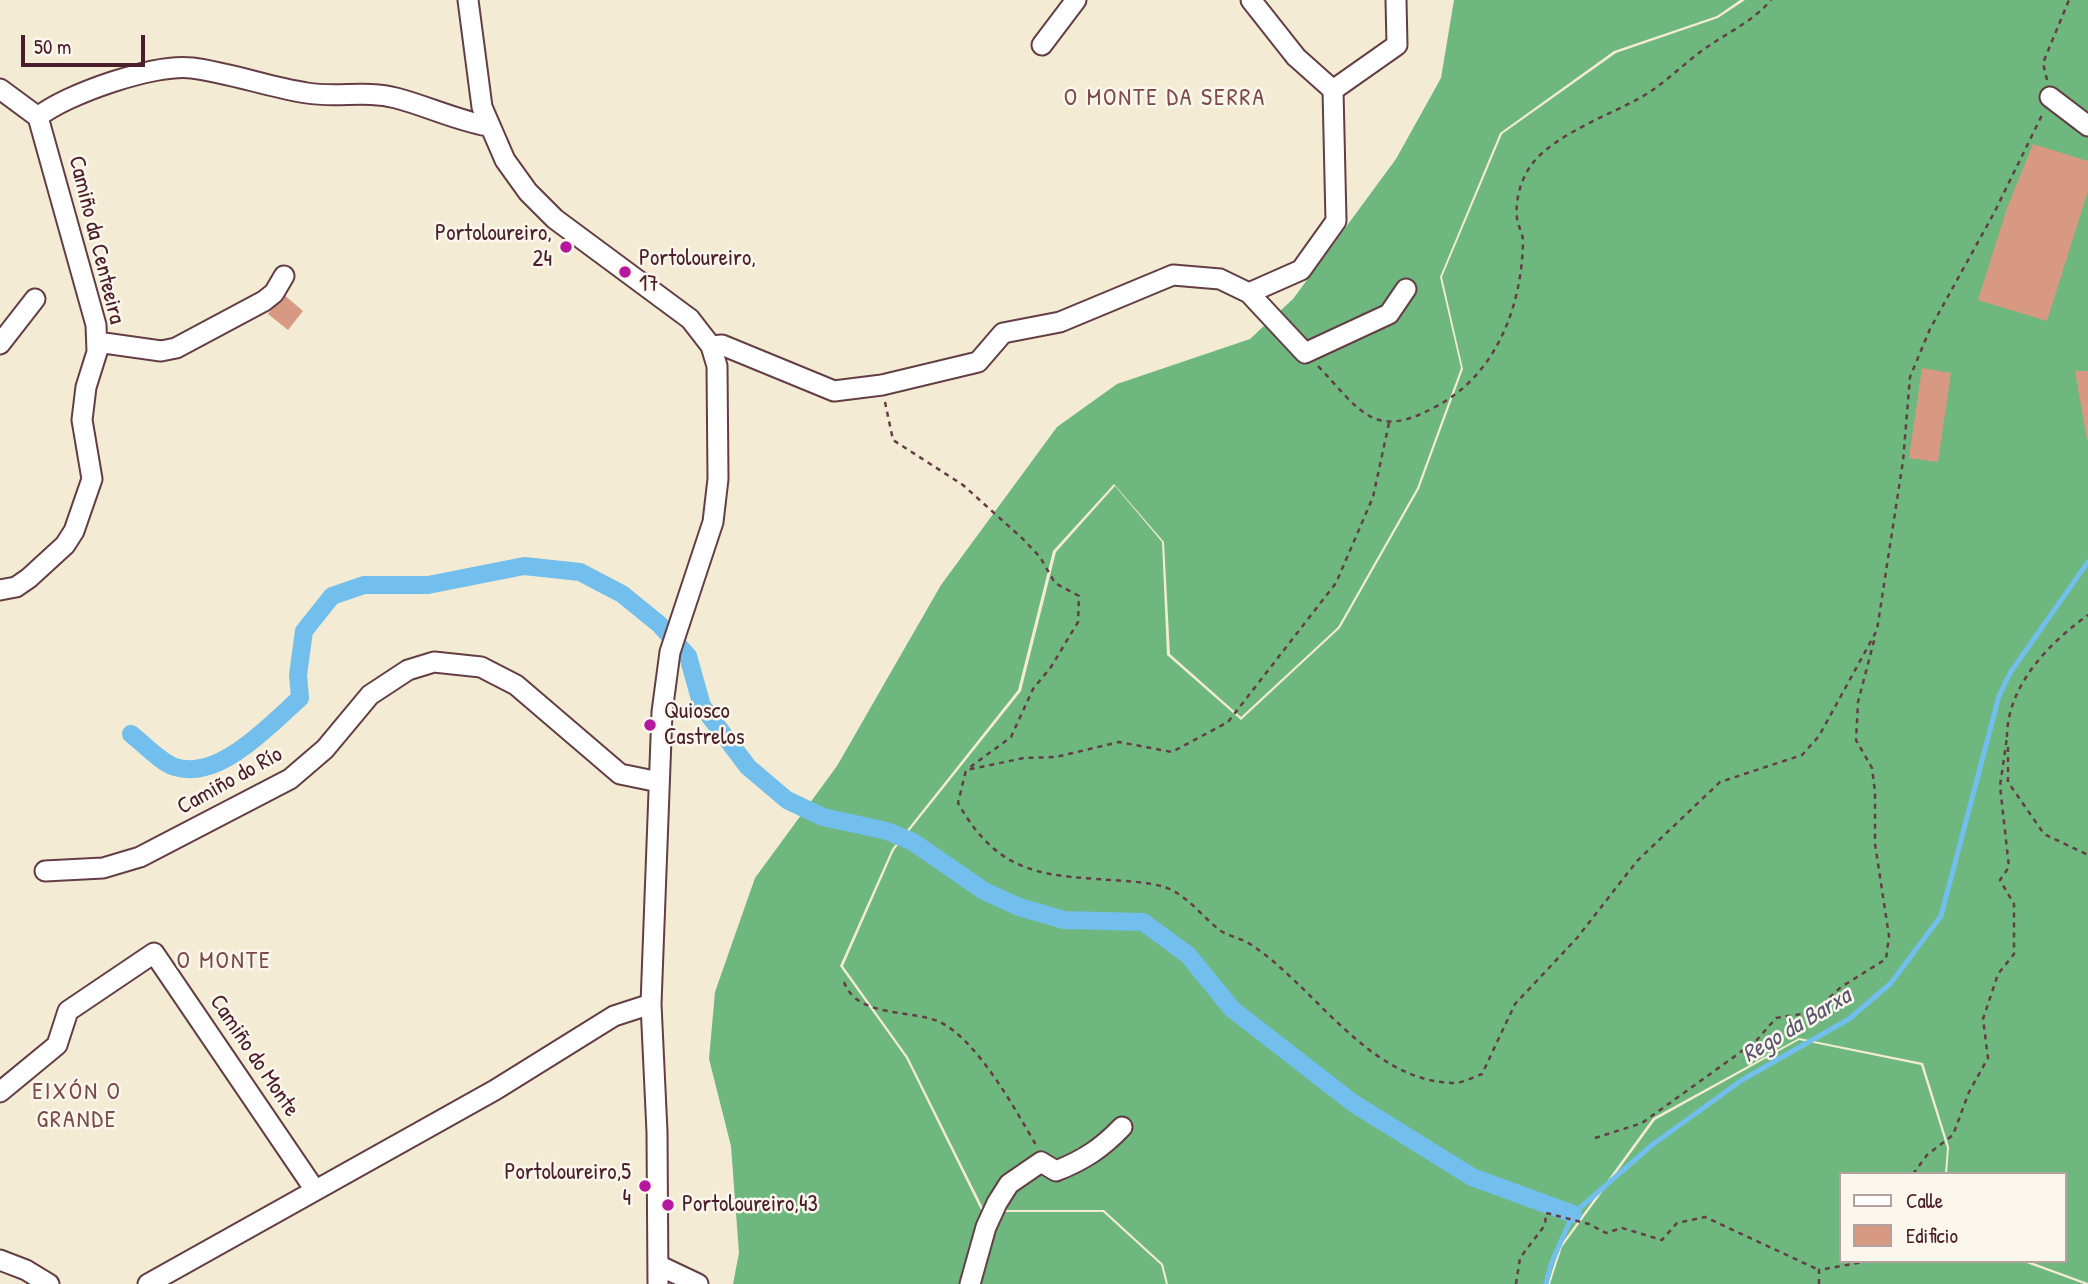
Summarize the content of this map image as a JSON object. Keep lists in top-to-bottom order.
{
  "streets": {
    "street": ["Camiño da Centeeira", "Camiño do Río", "Camiño do Monte"]
  },
  "districts": ["O MONTE DA SERRA", "O MONTE", "EIXÓN O GRANDE"],
  "water": ["Rego da Barxa"],
  "places": [
    "Portoloureiro, 24",
    "Portoloureiro, 17",
    "Quiosco Castrelos",
    "Portoloureiro,5 4",
    "Portoloureiro,43"
  ],
  "legend": ["Calle", "Edificio"],
  "scale_bar": "50 m"
}
